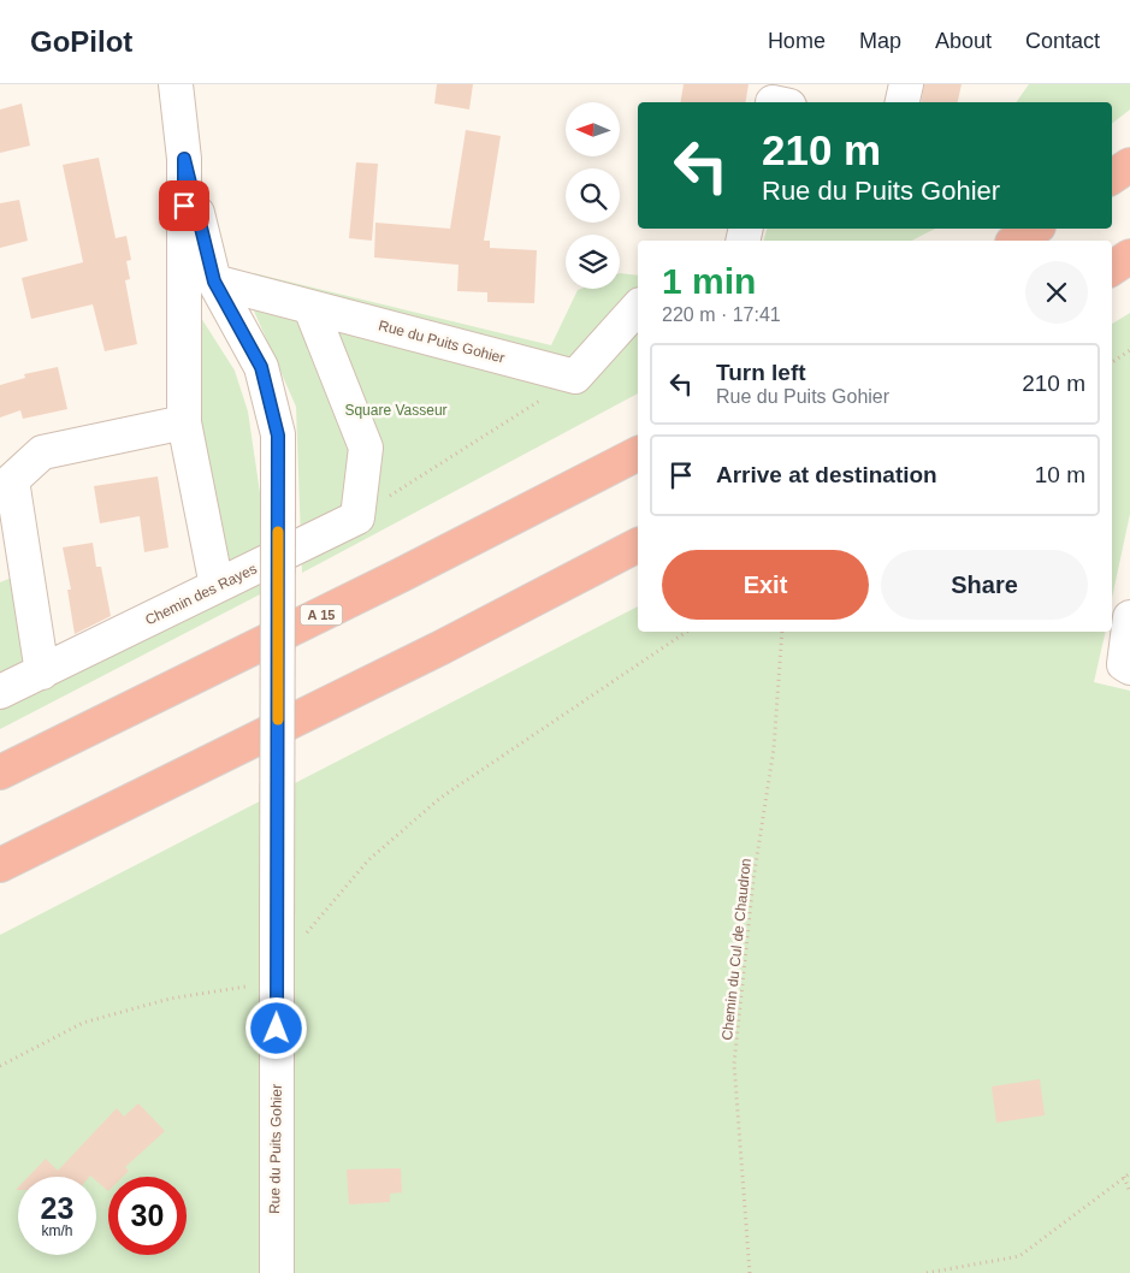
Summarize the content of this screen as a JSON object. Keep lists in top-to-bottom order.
{
  "streets": {
    "highway": ["A 15"],
    "street": ["Rue du Puits Gohier", "Chemin des Rayes"],
    "path": ["Chemin du Cul de Chaudron"]
  },
  "crossings": [
    ["Rue du Puits Gohier", "Chemin des Rayes"]
  ],
  "parks": ["Square Vasseur"],
  "north": "left",
  "page": {
    "header": "GoPilot",
    "nav": [
      "Home",
      "Map",
      "About",
      "Contact"
    ],
    "turn": ["210 m", "Rue du Puits Gohier"],
    "heading": ["1 min", "220 m · 17:41"],
    "list": [
      {
        "name": "Turn left",
        "note": "Rue du Puits Gohier",
        "value": "210 m"
      },
      {
        "name": "Arrive at destination",
        "value": "10 m"
      }
    ],
    "buttons": ["Exit", "Share"],
    "speed": "23 km/h",
    "limit": "30"
  }
}
